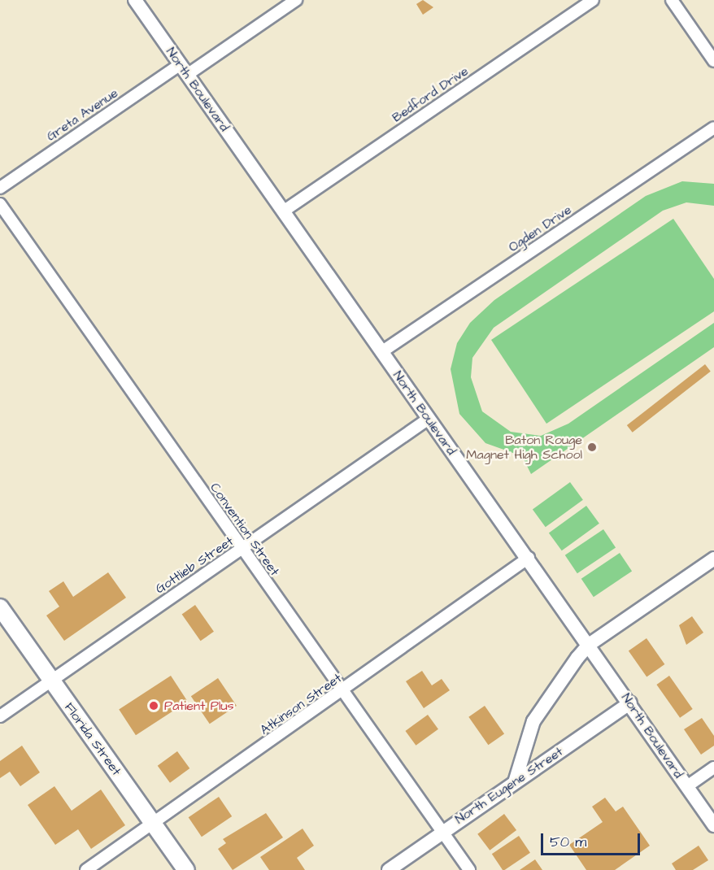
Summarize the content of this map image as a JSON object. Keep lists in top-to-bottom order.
{
  "streets": {
    "main road": ["Florida Street"],
    "street": [
      "North Boulevard",
      "Bedford Drive",
      "Greta Avenue",
      "Ogden Drive",
      "Convention Street",
      "Gottlieb Street",
      "Atkinson Street",
      "North Eugene Street"
    ]
  },
  "crossings": [
    ["North Boulevard", "Bedford Drive"],
    ["North Boulevard", "Greta Avenue"],
    ["North Boulevard", "Ogden Drive"],
    ["North Boulevard", "Gottlieb Street"],
    ["North Boulevard", "Atkinson Street"],
    ["North Boulevard", "North Eugene Street"],
    ["Convention Street", "Gottlieb Street"],
    ["Convention Street", "Atkinson Street"],
    ["Convention Street", "North Eugene Street"],
    ["Gottlieb Street", "Florida Street"],
    ["Atkinson Street", "Florida Street"]
  ],
  "places": ["Baton Rouge Magnet High School", "Patient Plus"],
  "scale_bar": "50 m"
}
